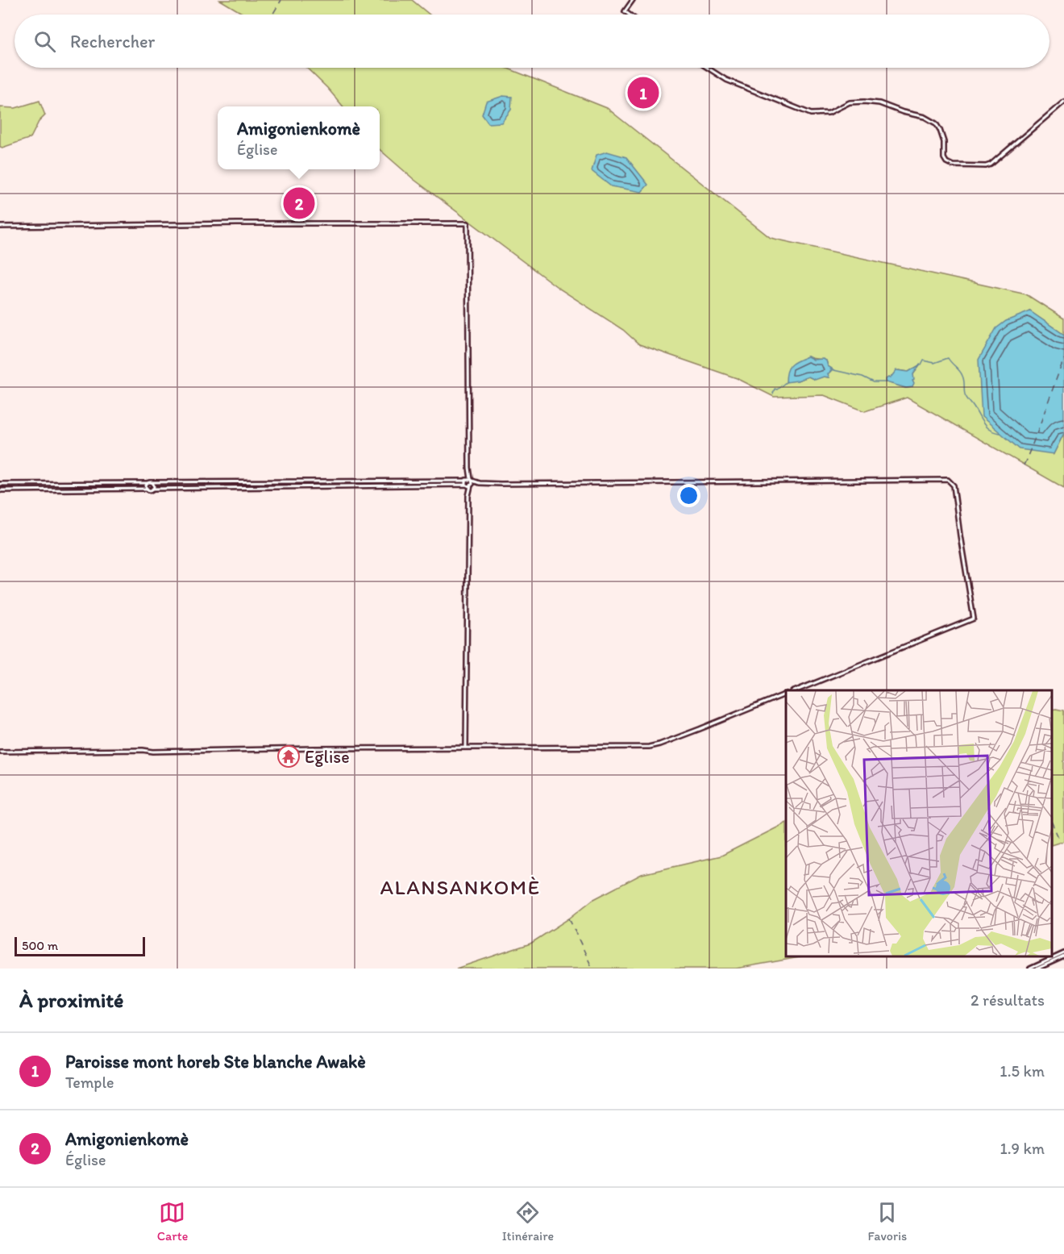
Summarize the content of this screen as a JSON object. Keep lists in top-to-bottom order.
{
  "districts": ["ALANSANKOMÈ"],
  "places": {
    "temple": ["Eglise"]
  },
  "scale_bar": "500 m",
  "page": {
    "search": "Rechercher",
    "pins": ["1", "2"],
    "popup": ["Amigonienkomè", "Église"],
    "scale": "500 m",
    "heading": ["À proximité", "2 résultats"],
    "list": [
      {
        "mark": "1",
        "name": "Paroisse mont horeb Ste blanche Awakè",
        "note": "Temple",
        "value": "1.5 km"
      },
      {
        "mark": "2",
        "name": "Amigonienkomè",
        "note": "Église",
        "value": "1.9 km"
      }
    ],
    "nav": ["Carte", "Itinéraire", "Favoris"]
  }
}
